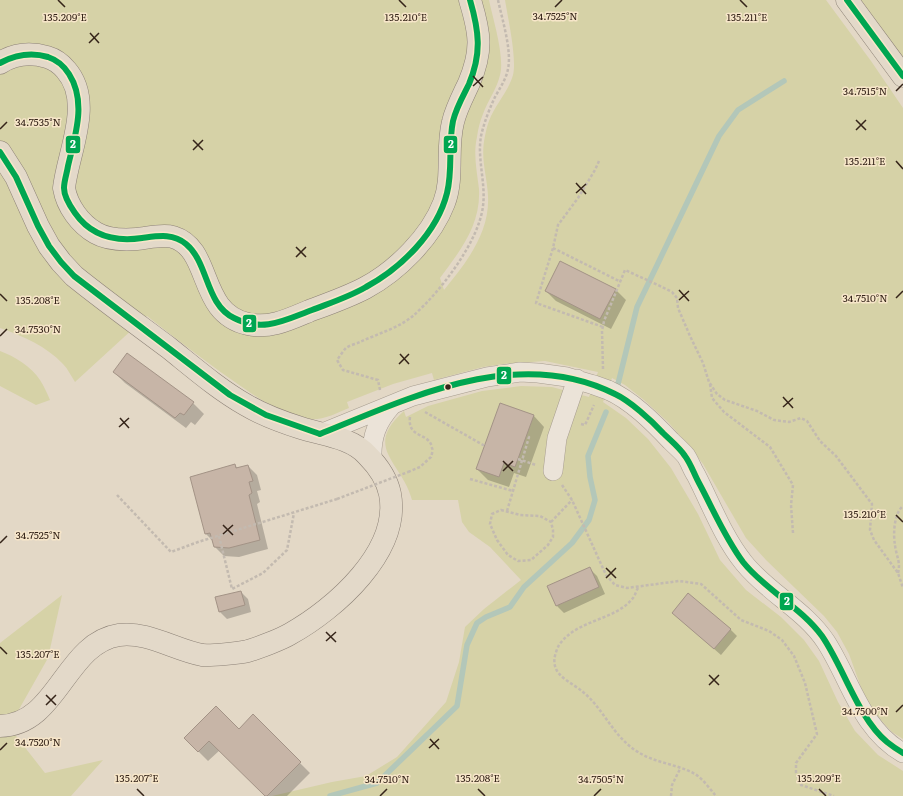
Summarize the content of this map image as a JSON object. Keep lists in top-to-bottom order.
{
  "lines": ["transit line 2"],
  "coordinates": [
    "34.7525°N",
    "135.209°E",
    "135.210°E",
    "135.211°E",
    "34.7515°N",
    "34.7535°N",
    "34.7510°N",
    "135.208°E",
    "34.7530°N",
    "135.207°E",
    "34.7500°N",
    "34.7520°N",
    "34.7505°N"
  ]
}
